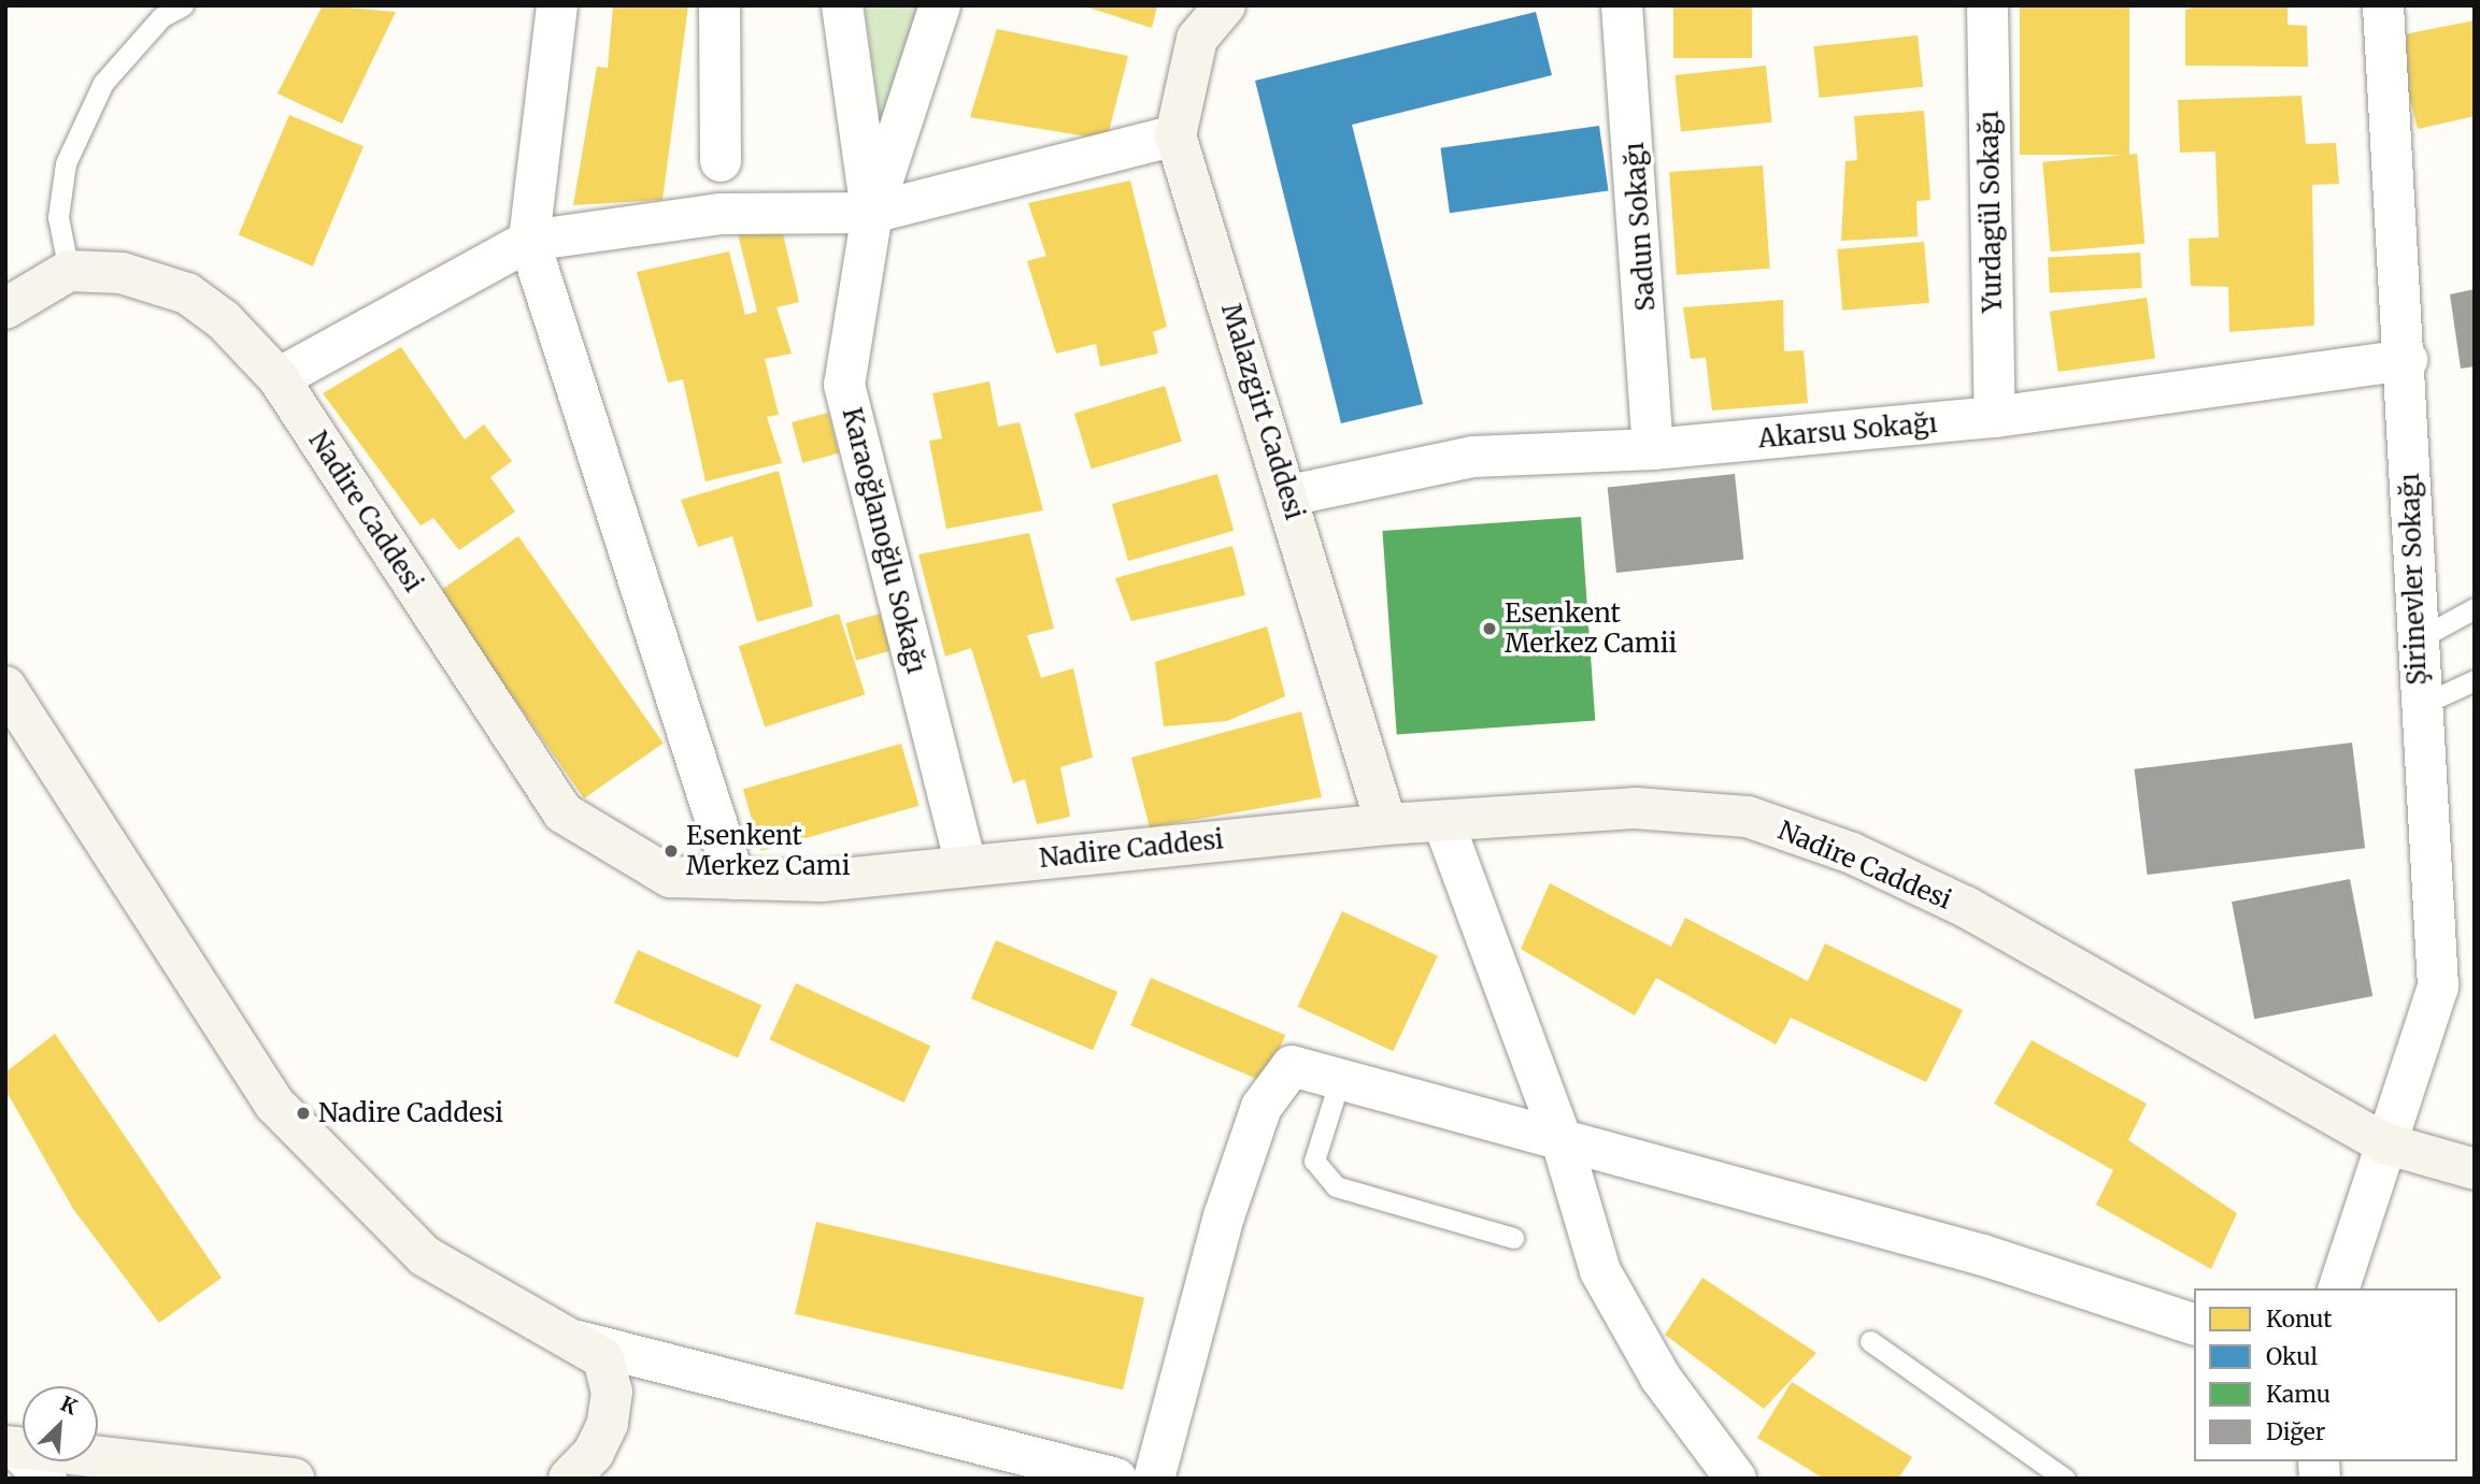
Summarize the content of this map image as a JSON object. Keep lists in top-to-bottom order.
{
  "streets": {
    "street": [
      "Yurdagül Sokağı",
      "Sadun Sokağı",
      "Malazgirt Caddesi",
      "Akarsu Sokağı",
      "Nadire Caddesi",
      "Karaoğlanoğlu Sokağı",
      "Şirinevler Sokağı"
    ]
  },
  "crossings": [
    ["Yurdagül Sokağı", "Akarsu Sokağı"],
    ["Sadun Sokağı", "Akarsu Sokağı"],
    ["Malazgirt Caddesi", "Akarsu Sokağı"],
    ["Malazgirt Caddesi", "Nadire Caddesi"],
    ["Akarsu Sokağı", "Şirinevler Sokağı"],
    ["Nadire Caddesi", "Karaoğlanoğlu Sokağı"],
    ["Nadire Caddesi", "Şirinevler Sokağı"]
  ],
  "places": ["Esenkent Merkez Camii", "Esenkent Merkez Cami", "Nadire Caddesi"],
  "legend": [
    "Konut",
    "Okul",
    "Kamu",
    "Diğer"
  ],
  "north": "top right"
}
